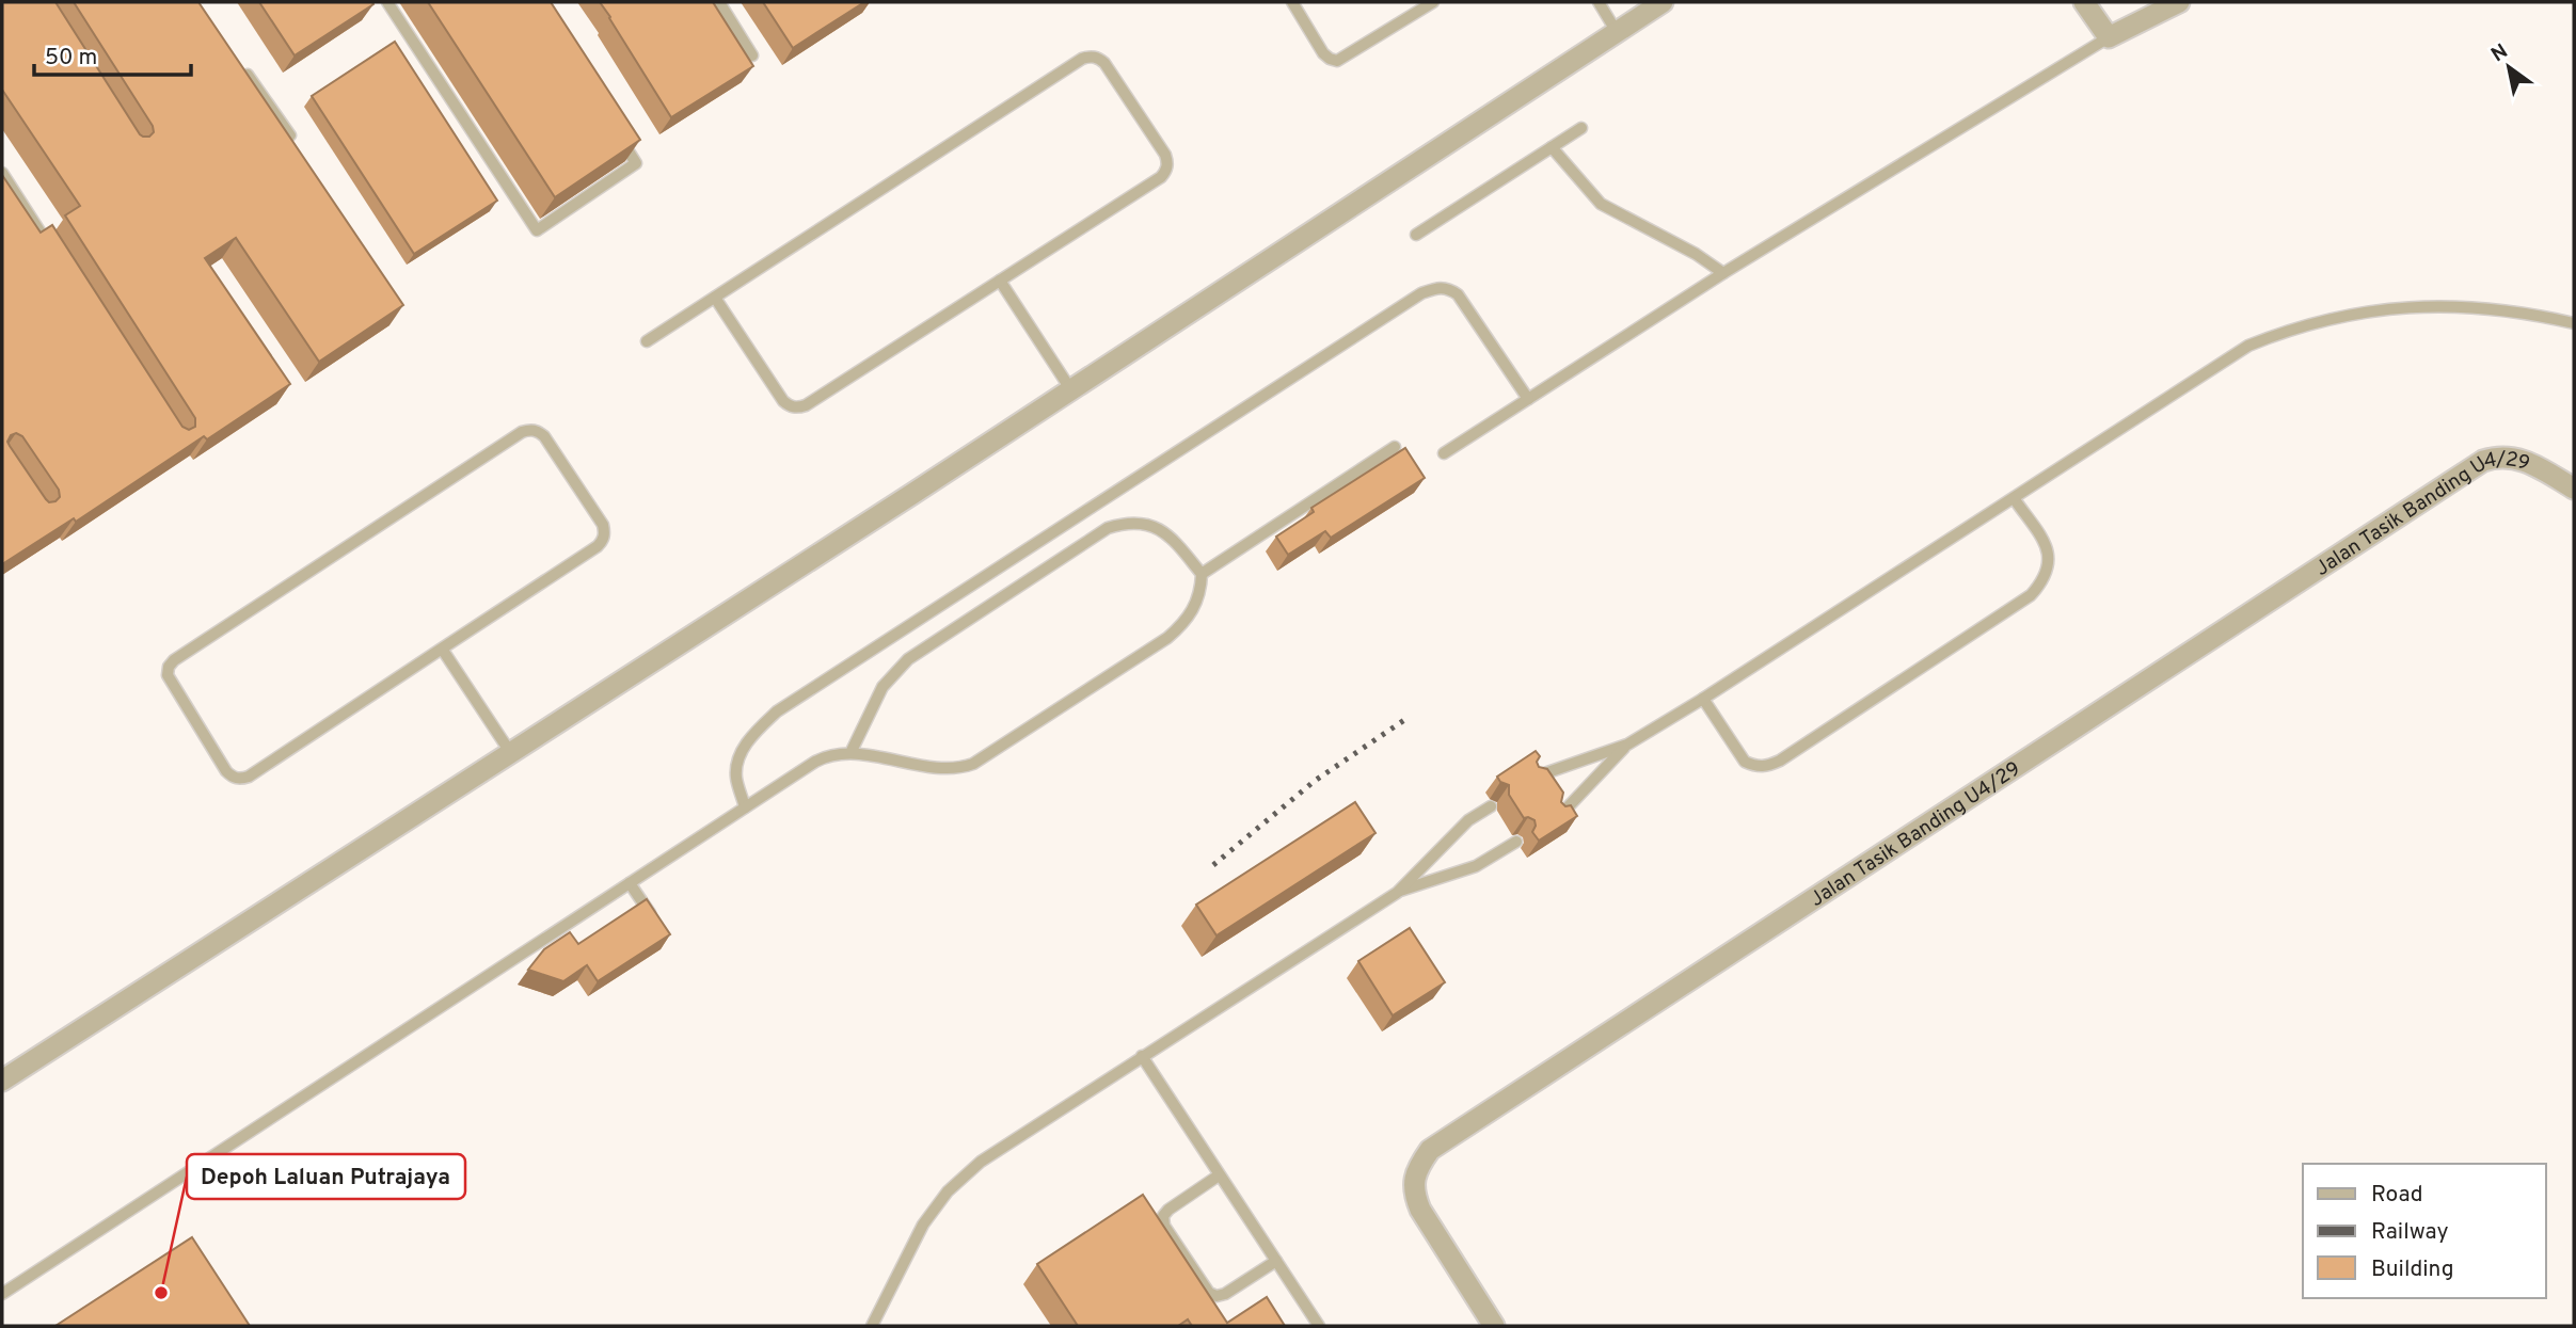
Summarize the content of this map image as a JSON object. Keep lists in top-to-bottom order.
{
  "streets": {
    "street": ["Jalan Tasik Banding U4/29"]
  },
  "places": ["Depoh Laluan Putrajaya"],
  "legend": ["Road", "Railway", "Building"],
  "scale_bar": "50 m",
  "north": "top left"
}
